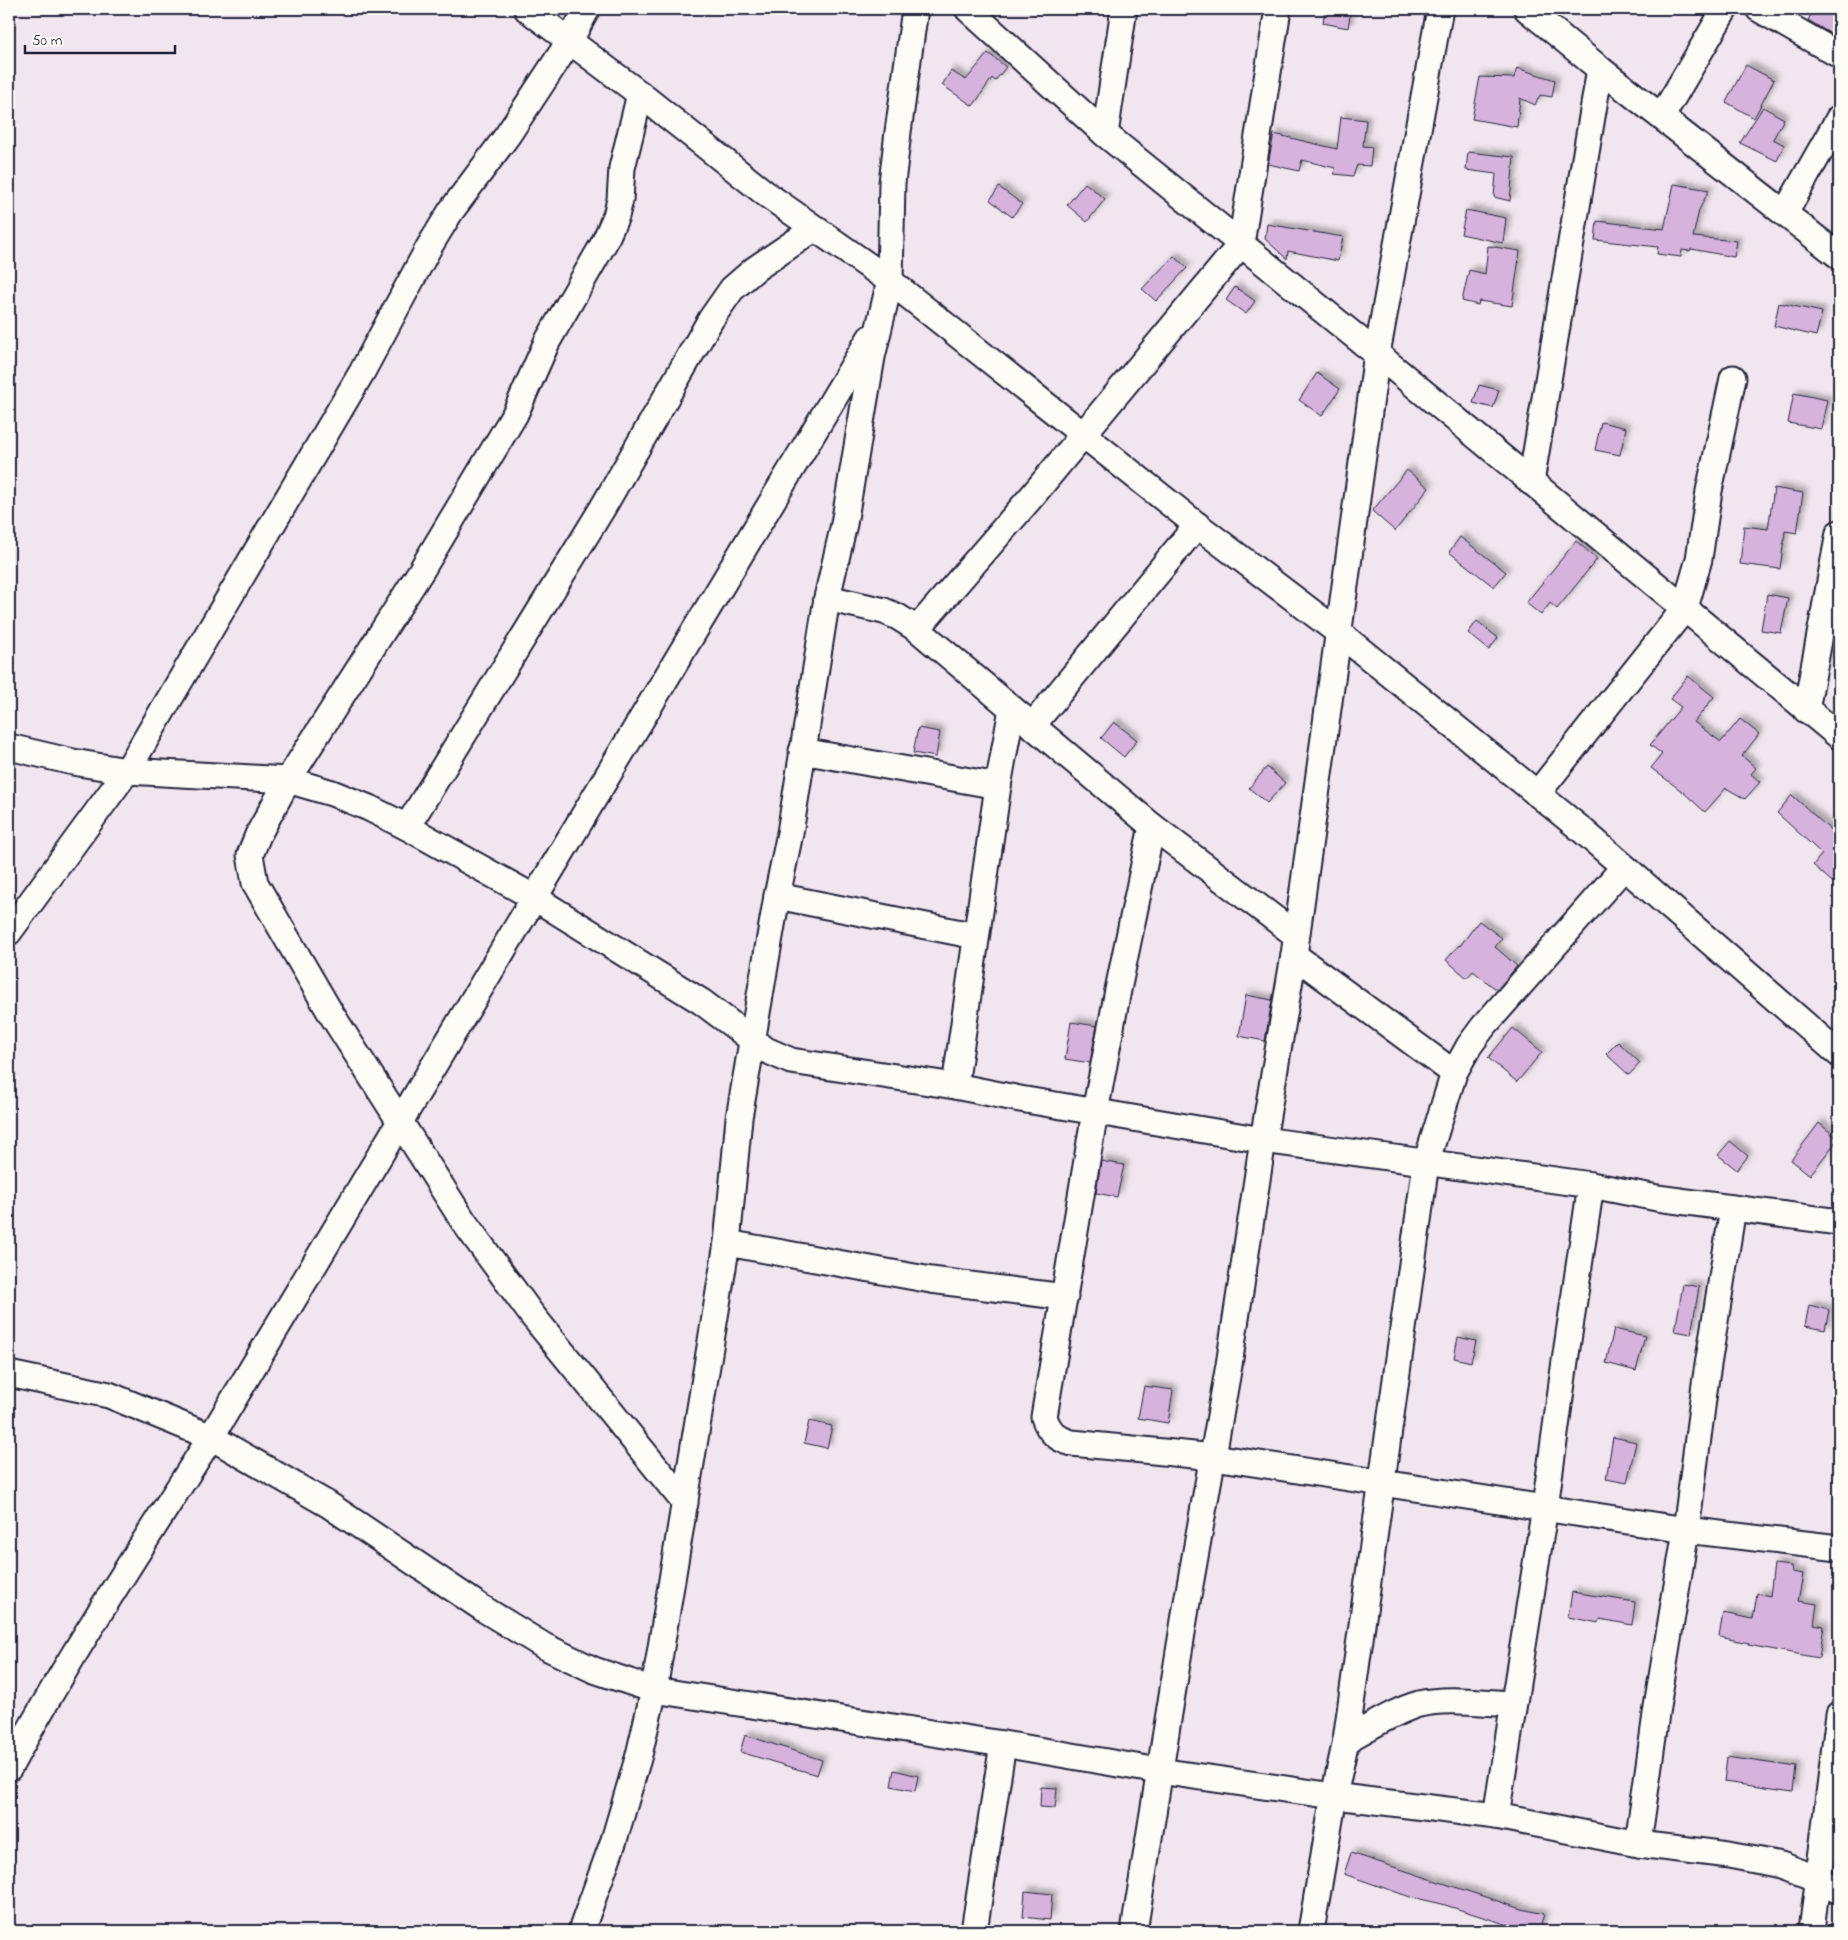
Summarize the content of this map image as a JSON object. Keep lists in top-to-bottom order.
{
  "scale_bar": "50 m"
}
